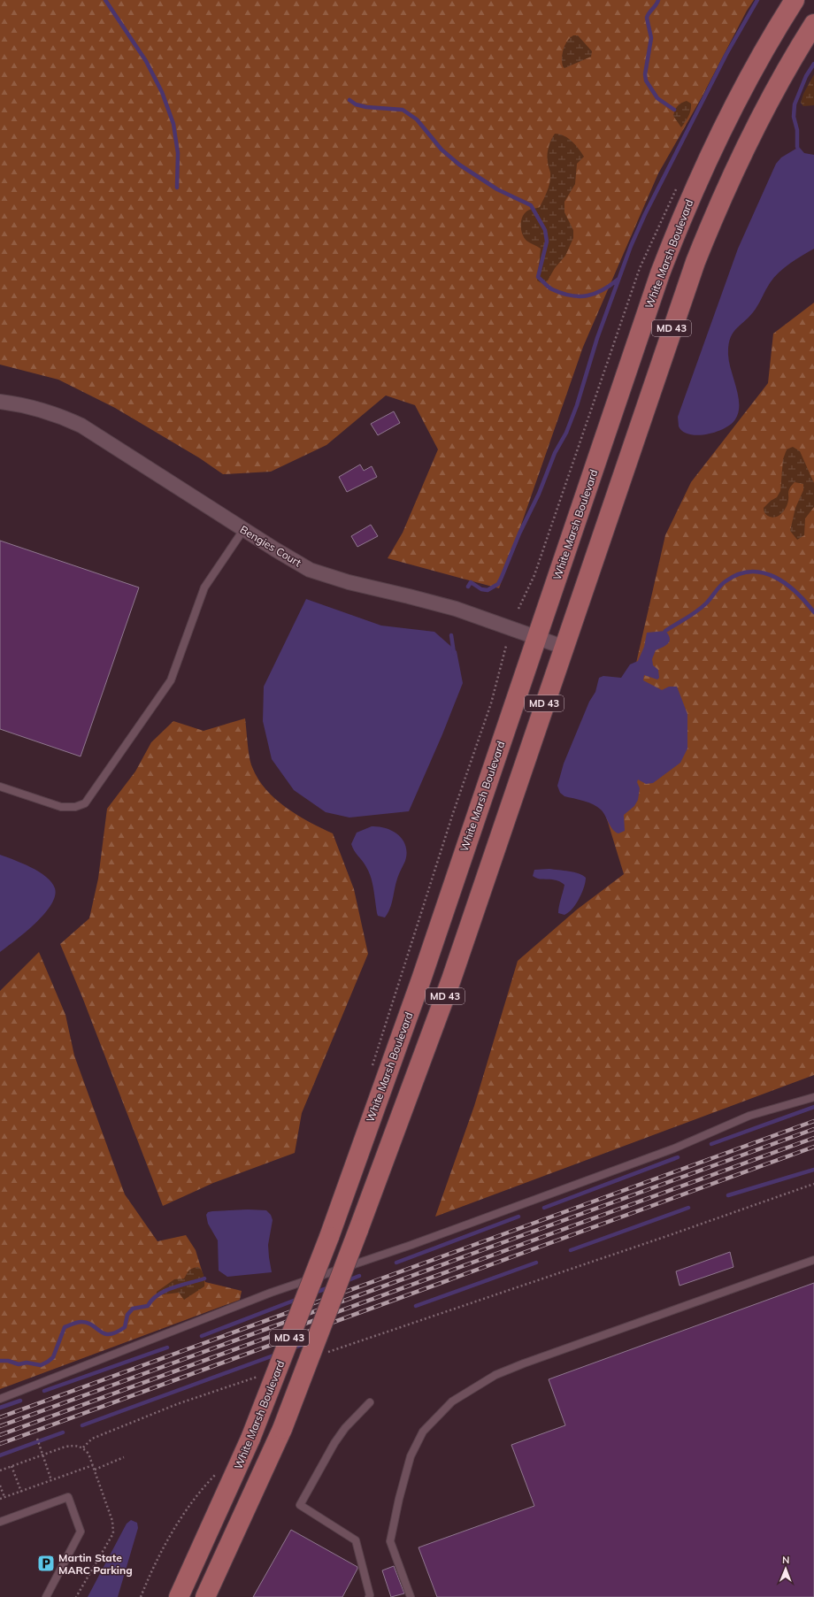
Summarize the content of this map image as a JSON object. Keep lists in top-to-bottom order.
{
  "streets": {
    "main road": ["White Marsh Boulevard", "MD 43"],
    "street": ["Bengies Court"]
  },
  "crossings": [
    ["White Marsh Boulevard", "Bengies Court"],
    ["MD 43", "Bengies Court"]
  ],
  "places": {
    "parking": ["Martin State MARC Parking"]
  },
  "north": "top"
}
